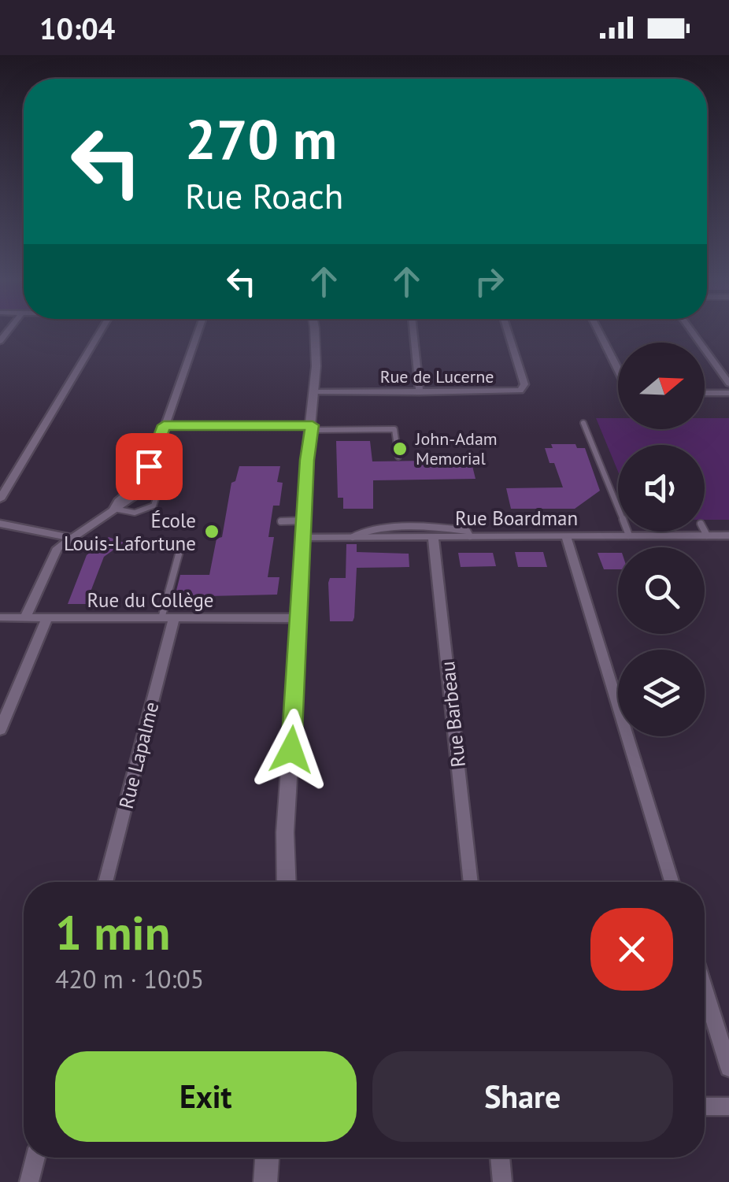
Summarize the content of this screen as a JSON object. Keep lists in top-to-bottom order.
{
  "streets": {
    "street": [
      "Rue de Lucerne",
      "Rue Boardman",
      "Rue du Collège",
      "Rue Barbeau",
      "Rue Lapalme"
    ]
  },
  "crossings": [
    ["Rue Boardman", "Rue Barbeau"],
    ["Rue du Collège", "Rue Lapalme"]
  ],
  "places": ["John-Adam Memorial", "École Louis-Lafortune"],
  "north": "right",
  "page": {
    "status": "10:04",
    "turn": ["270 m", "Rue Roach"],
    "heading": ["1 min", "420 m · 10:05"],
    "buttons": ["Exit", "Share"]
  }
}
